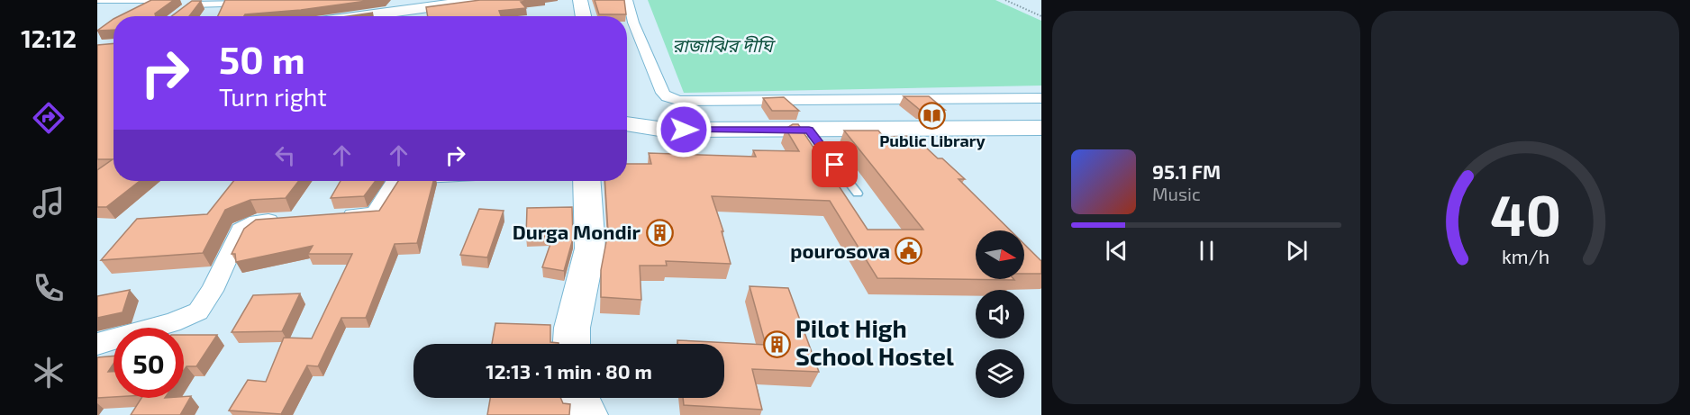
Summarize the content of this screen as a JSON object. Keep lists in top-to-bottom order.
{
  "water": ["রাজাঝির দীঘি"],
  "places": {
    "library": ["Public Library"],
    "building": ["Durga Mondir", "Pilot High School Hostel"],
    "public building": ["pourosova"]
  },
  "north": "right",
  "page": {
    "tabs": "12:12",
    "turn": ["50 m", "Turn right"],
    "song": ["95.1 FM", "Music"],
    "limit": "50",
    "trip": "12:13 · 1 min · 80 m",
    "gauge": ["40", "km/h"]
  }
}
